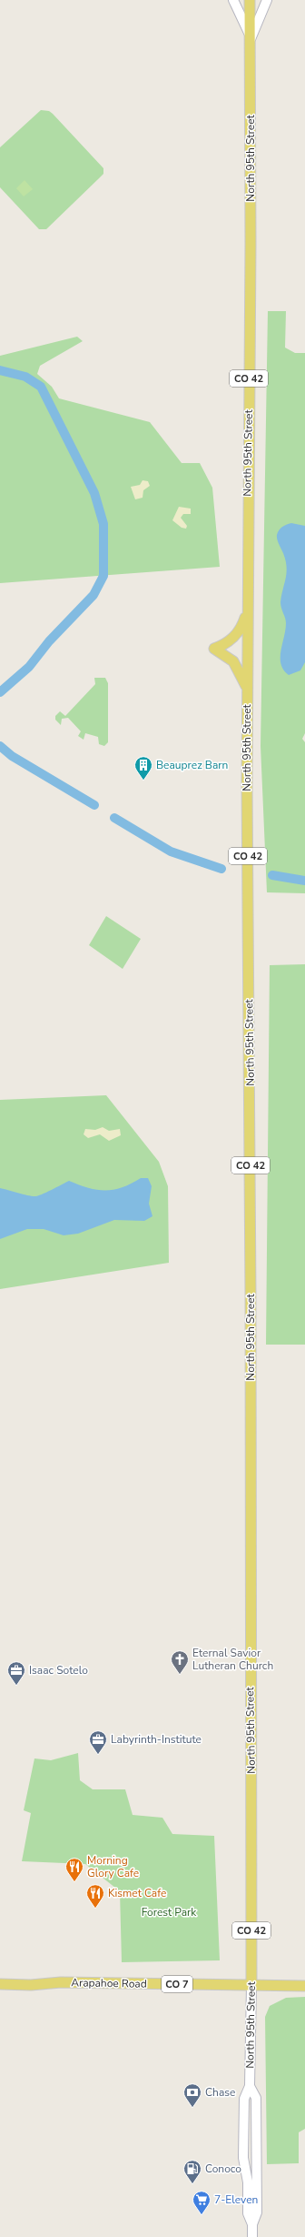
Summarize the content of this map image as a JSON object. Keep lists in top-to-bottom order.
{
  "streets": {
    "main road": [
      "North 95th Street",
      "CO 42",
      "Arapahoe Road",
      "CO 7"
    ]
  },
  "crossings": [
    ["North 95th Street", "Arapahoe Road"]
  ],
  "parks": ["Forest Park"],
  "places": {
    "building": ["Beauprez Barn"],
    "church": ["Eternal Savior Lutheran Church"],
    "office": ["Isaac Sotelo", "Labyrinth-Institute"],
    "restaurant": ["Morning Glory Cafe", "Kismet Cafe"],
    "bank": ["Chase"],
    "fuel station": ["Conoco"],
    "supermarket": ["7-Eleven"]
  }
}
